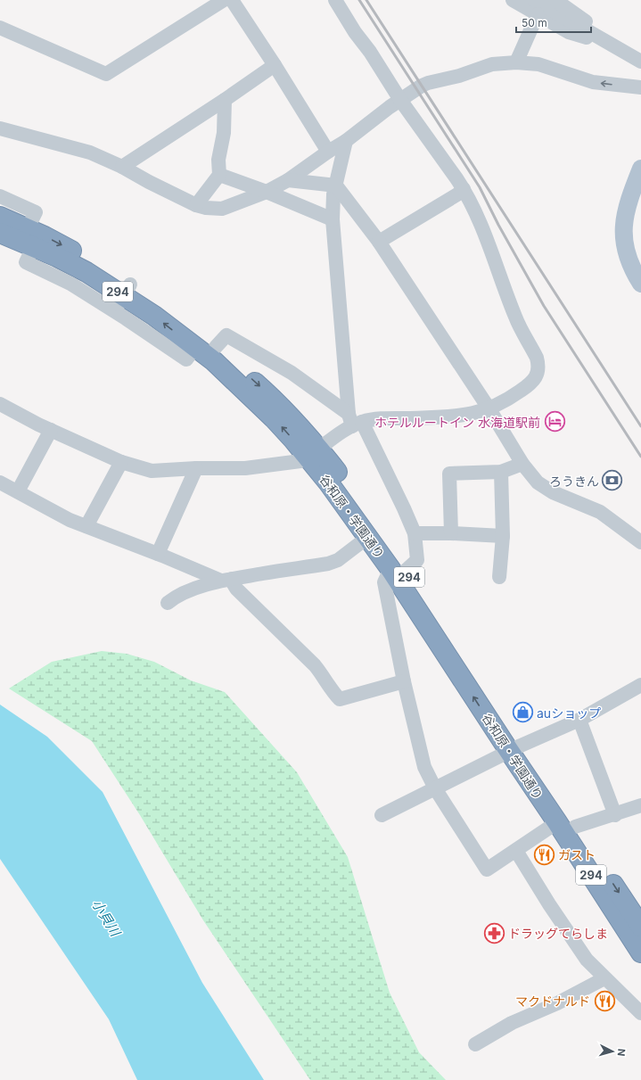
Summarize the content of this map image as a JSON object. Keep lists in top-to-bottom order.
{
  "streets": {
    "highway": ["294", "谷和原・学園通り"]
  },
  "water": ["小貝川"],
  "places": {
    "hotel": ["ホテルルートイン 水海道駅前"],
    "bank": ["ろうきん"],
    "shop": ["auショップ"],
    "restaurant": ["ガスト", "マクドナルド"],
    "pharmacy": ["ドラッグてらしま"]
  },
  "scale_bar": "50 m",
  "north": "right"
}
